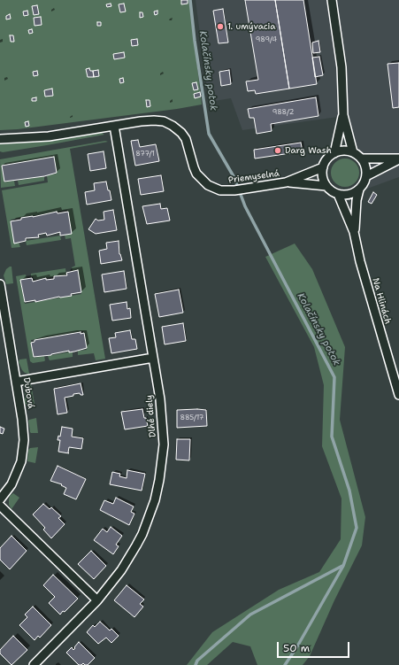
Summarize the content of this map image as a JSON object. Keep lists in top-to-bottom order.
{
  "streets": {
    "street": [
      "Priemyselná",
      "Na Hlinách",
      "Dubová",
      "Dlhé diely"
    ]
  },
  "crossings": [
    ["Priemyselná", "Na Hlinách"],
    ["Priemyselná", "Dlhé diely"]
  ],
  "water": ["Kolačínsky potok"],
  "places": ["1. umývacia", "Darg Wash"],
  "house_numbers": [
    "989/4",
    "988/2",
    "877/1",
    "885/17"
  ],
  "scale_bar": "50 m"
}
